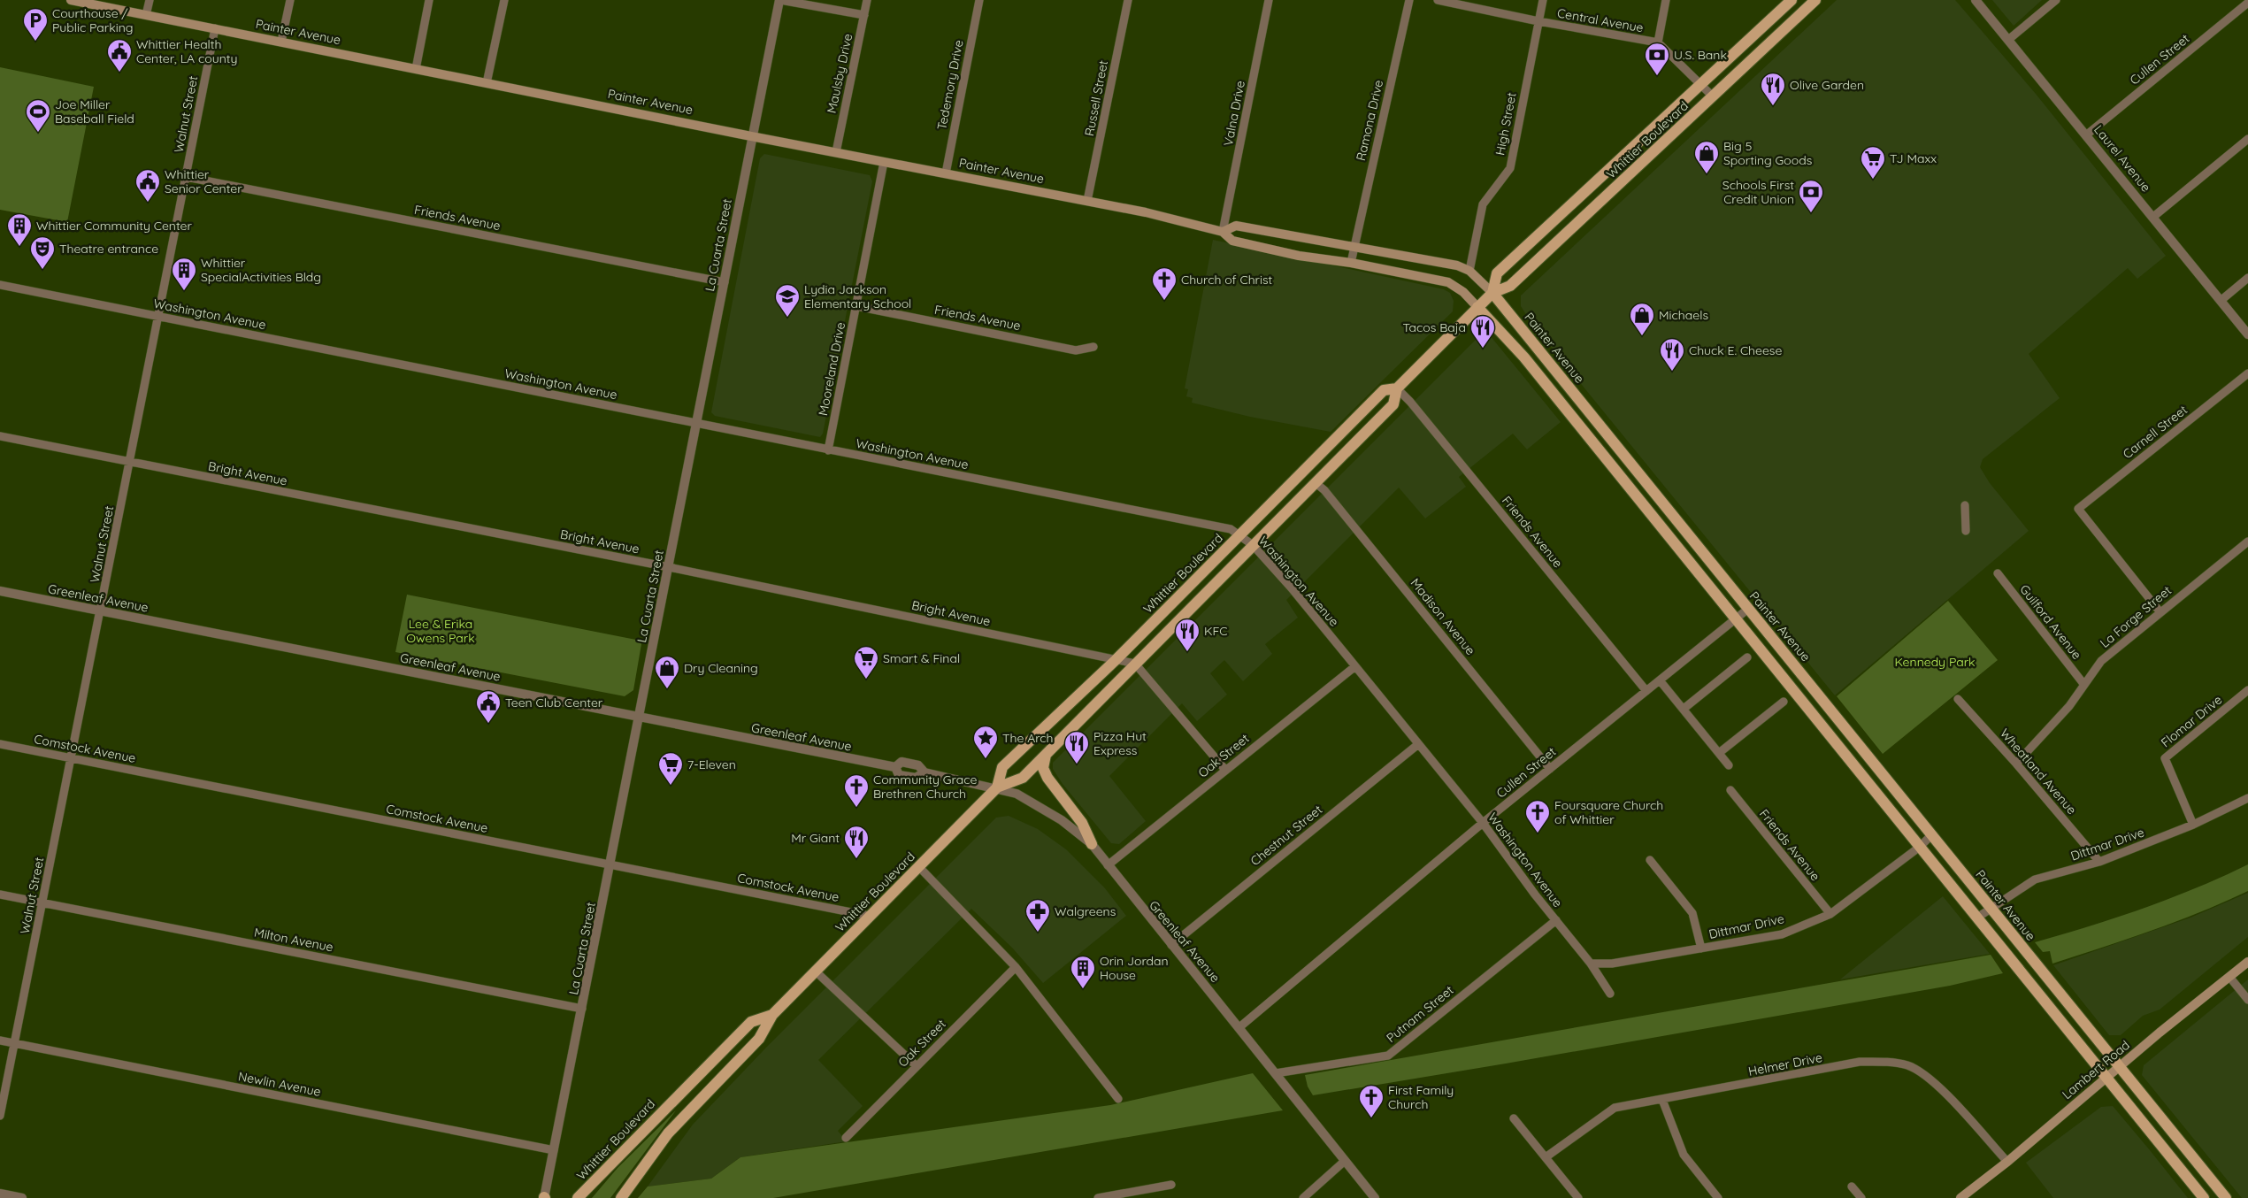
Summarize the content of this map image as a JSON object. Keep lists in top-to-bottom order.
{
  "streets": {
    "main road": ["Painter Avenue", "Whittier Boulevard", "Lambert Road"],
    "street": [
      "Central Avenue",
      "Cullen Street",
      "Maulsby Drive",
      "Tedemory Drive",
      "Russell Street",
      "Valna Drive",
      "Walnut Street",
      "Ramona Drive",
      "High Street",
      "Laurel Avenue",
      "Friends Avenue",
      "La Cuarta Street",
      "Washington Avenue",
      "Mooreland Drive",
      "Carnell Street",
      "Bright Avenue",
      "Greenleaf Avenue",
      "Madison Avenue",
      "La Forge Street",
      "Guilford Avenue",
      "Flomar Drive",
      "Comstock Avenue",
      "Oak Street",
      "Wheatland Avenue",
      "Chestnut Street",
      "Dittmar Drive",
      "Milton Avenue",
      "Putnam Street",
      "Helmer Drive",
      "Newlin Avenue"
    ]
  },
  "crossings": [
    ["Central Avenue", "High Street"],
    ["Central Avenue", "Whittier Boulevard"],
    ["Painter Avenue", "Cullen Street"],
    ["Painter Avenue", "Maulsby Drive"],
    ["Painter Avenue", "Tedemory Drive"],
    ["Painter Avenue", "Russell Street"],
    ["Painter Avenue", "Valna Drive"],
    ["Painter Avenue", "Walnut Street"],
    ["Painter Avenue", "Ramona Drive"],
    ["Painter Avenue", "High Street"],
    ["Painter Avenue", "Whittier Boulevard"],
    ["Painter Avenue", "La Cuarta Street"],
    ["Painter Avenue", "Mooreland Drive"],
    ["Painter Avenue", "Dittmar Drive"],
    ["Painter Avenue", "Lambert Road"],
    ["Cullen Street", "Laurel Avenue"],
    ["Cullen Street", "Friends Avenue"],
    ["Cullen Street", "Washington Avenue"],
    ["Cullen Street", "Greenleaf Avenue"],
    ["Cullen Street", "Madison Avenue"],
    ["Walnut Street", "Friends Avenue"],
    ["Walnut Street", "Washington Avenue"],
    ["Walnut Street", "Bright Avenue"],
    ["Walnut Street", "Greenleaf Avenue"],
    ["Walnut Street", "Comstock Avenue"],
    ["Walnut Street", "Milton Avenue"],
    ["Walnut Street", "Newlin Avenue"],
    ["Whittier Boulevard", "Friends Avenue"],
    ["Whittier Boulevard", "Washington Avenue"],
    ["Whittier Boulevard", "Bright Avenue"],
    ["Whittier Boulevard", "Greenleaf Avenue"],
    ["Whittier Boulevard", "Madison Avenue"],
    ["Whittier Boulevard", "Comstock Avenue"],
    ["Friends Avenue", "La Cuarta Street"],
    ["Friends Avenue", "Mooreland Drive"],
    ["Friends Avenue", "Dittmar Drive"],
    ["La Cuarta Street", "Washington Avenue"],
    ["La Cuarta Street", "Bright Avenue"],
    ["La Cuarta Street", "Greenleaf Avenue"],
    ["La Cuarta Street", "Comstock Avenue"],
    ["La Cuarta Street", "Milton Avenue"],
    ["La Cuarta Street", "Newlin Avenue"],
    ["Washington Avenue", "Mooreland Drive"],
    ["Washington Avenue", "Oak Street"],
    ["Washington Avenue", "Chestnut Street"],
    ["Washington Avenue", "Dittmar Drive"],
    ["Washington Avenue", "Putnam Street"],
    ["Carnell Street", "La Forge Street"],
    ["Greenleaf Avenue", "Oak Street"],
    ["Greenleaf Avenue", "Chestnut Street"],
    ["Greenleaf Avenue", "Putnam Street"],
    ["La Forge Street", "Guilford Avenue"],
    ["La Forge Street", "Wheatland Avenue"],
    ["Flomar Drive", "Dittmar Drive"],
    ["Wheatland Avenue", "Dittmar Drive"],
    ["Helmer Drive", "Lambert Road"]
  ],
  "parks": ["Lee & Erika Owens Park", "Kennedy Park"],
  "places": {
    "parking": ["Courthouse / Public Parking"],
    "public building": ["Whittier Health Center, LA county", "Whittier Senior Center", "Teen Club Center"],
    "bank": ["U.S. Bank", "Schools First Credit Union"],
    "restaurant": [
      "Olive Garden",
      "Tacos Baja",
      "Chuck E. Cheese",
      "KFC",
      "Pizza Hut Express",
      "Mr Giant"
    ],
    "sports": ["Joe Miller Baseball Field"],
    "shop": ["Big 5 Sporting Goods", "Michaels", "Dry Cleaning"],
    "supermarket": ["TJ Maxx", "Smart & Final", "7-Eleven"],
    "building": ["Whittier Community Center", "Whittier SpecialActivities Bldg", "Orin Jordan House"],
    "theatre": ["Theatre entrance"],
    "church": [
      "Church of Christ",
      "Community Grace Brethren Church",
      "Foursquare Church of Whittier",
      "First Family Church"
    ],
    "school or university": ["Lydia Jackson Elementary School"],
    "place": ["The Arch"],
    "pharmacy": ["Walgreens"]
  }
}
